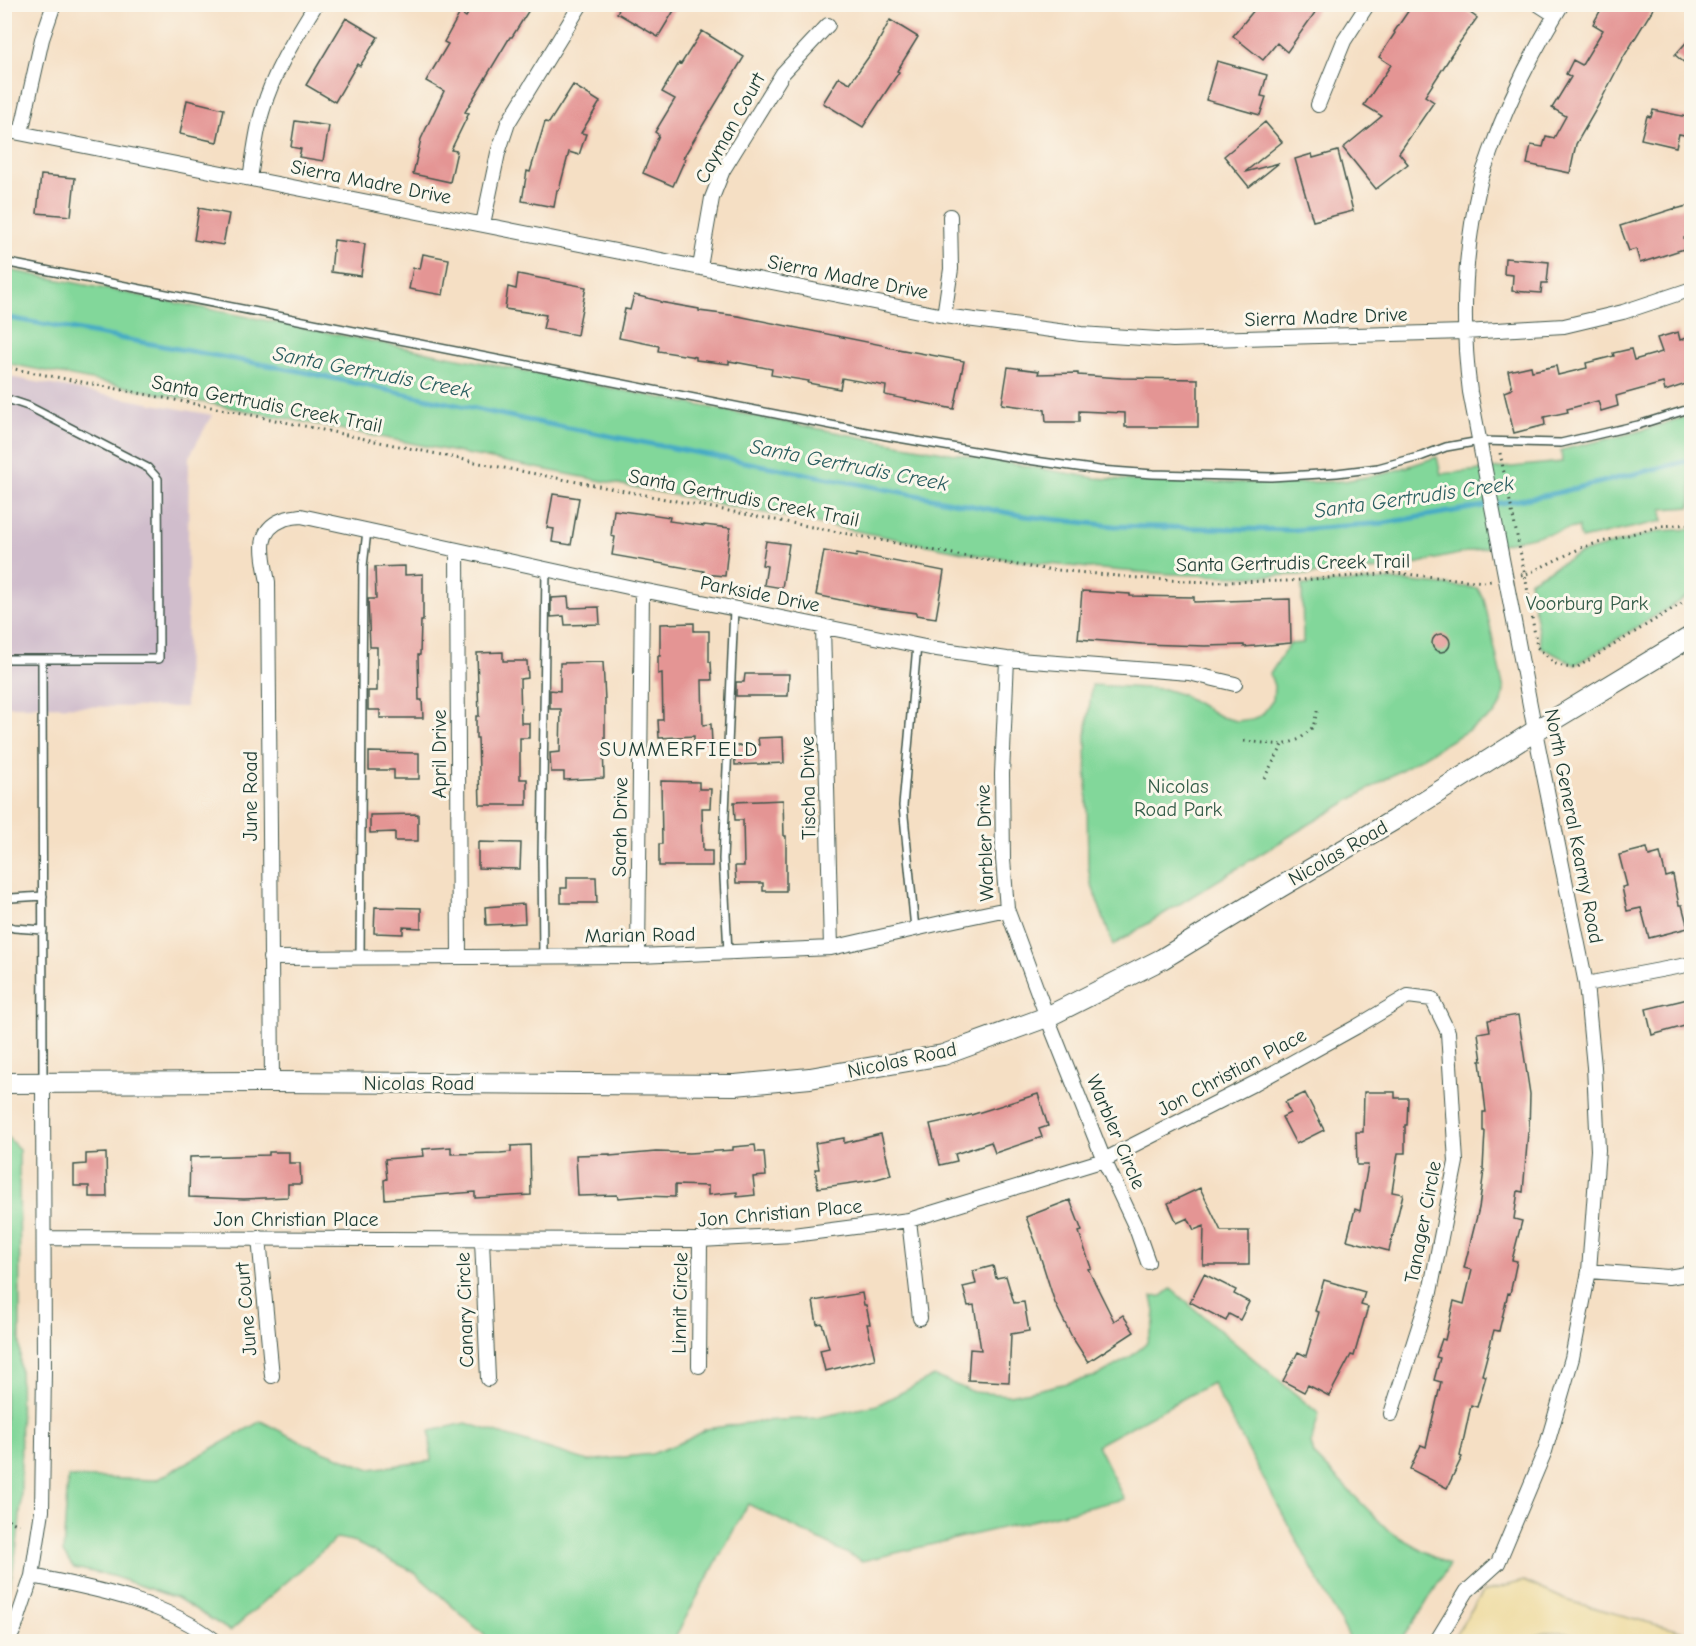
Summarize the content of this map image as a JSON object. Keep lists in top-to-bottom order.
{
  "streets": {
    "main road": ["Nicolas Road"],
    "street": [
      "Cayman Court",
      "Sierra Madre Drive",
      "Parkside Drive",
      "April Drive",
      "Tischa Drive",
      "June Road",
      "North General Kearny Road",
      "Sarah Drive",
      "Warbler Drive",
      "Marian Road",
      "Jon Christian Place",
      "Warbler Circle",
      "Tanager Circle",
      "Linnit Circle",
      "June Court",
      "Canary Circle"
    ],
    "path": ["Santa Gertrudis Creek Trail"]
  },
  "crossings": [
    ["Cayman Court", "Sierra Madre Drive"],
    ["Sierra Madre Drive", "North General Kearny Road"],
    ["Parkside Drive", "April Drive"],
    ["Parkside Drive", "Tischa Drive"],
    ["Parkside Drive", "June Road"],
    ["Parkside Drive", "Sarah Drive"],
    ["Parkside Drive", "Warbler Drive"],
    ["April Drive", "Marian Road"],
    ["Tischa Drive", "Marian Road"],
    ["June Road", "Nicolas Road"],
    ["June Road", "Marian Road"],
    ["North General Kearny Road", "Nicolas Road"],
    ["Sarah Drive", "Marian Road"],
    ["Warbler Drive", "Nicolas Road"],
    ["Warbler Drive", "Marian Road"],
    ["Warbler Drive", "Warbler Circle"],
    ["Nicolas Road", "Warbler Circle"],
    ["Jon Christian Place", "Warbler Circle"],
    ["Jon Christian Place", "Tanager Circle"],
    ["Jon Christian Place", "Linnit Circle"],
    ["Jon Christian Place", "June Court"],
    ["Jon Christian Place", "Canary Circle"]
  ],
  "districts": ["SUMMERFIELD"],
  "water": ["Santa Gertrudis Creek"],
  "parks": ["Voorburg Park", "Nicolas Road Park"]
}
